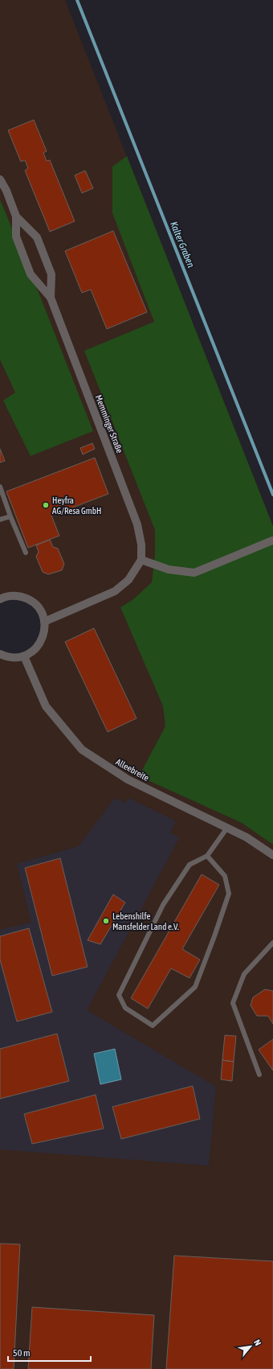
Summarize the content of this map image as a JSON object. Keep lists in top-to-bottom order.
{
  "streets": {
    "street": ["Memminger Straße", "Alleebreite"]
  },
  "water": ["Kalter Graben"],
  "places": ["Heyfra AG/Resa GmbH", "Lebenshilfe Mansfelder Land e.V."],
  "scale_bar": "50 m",
  "north": "top right"
}
